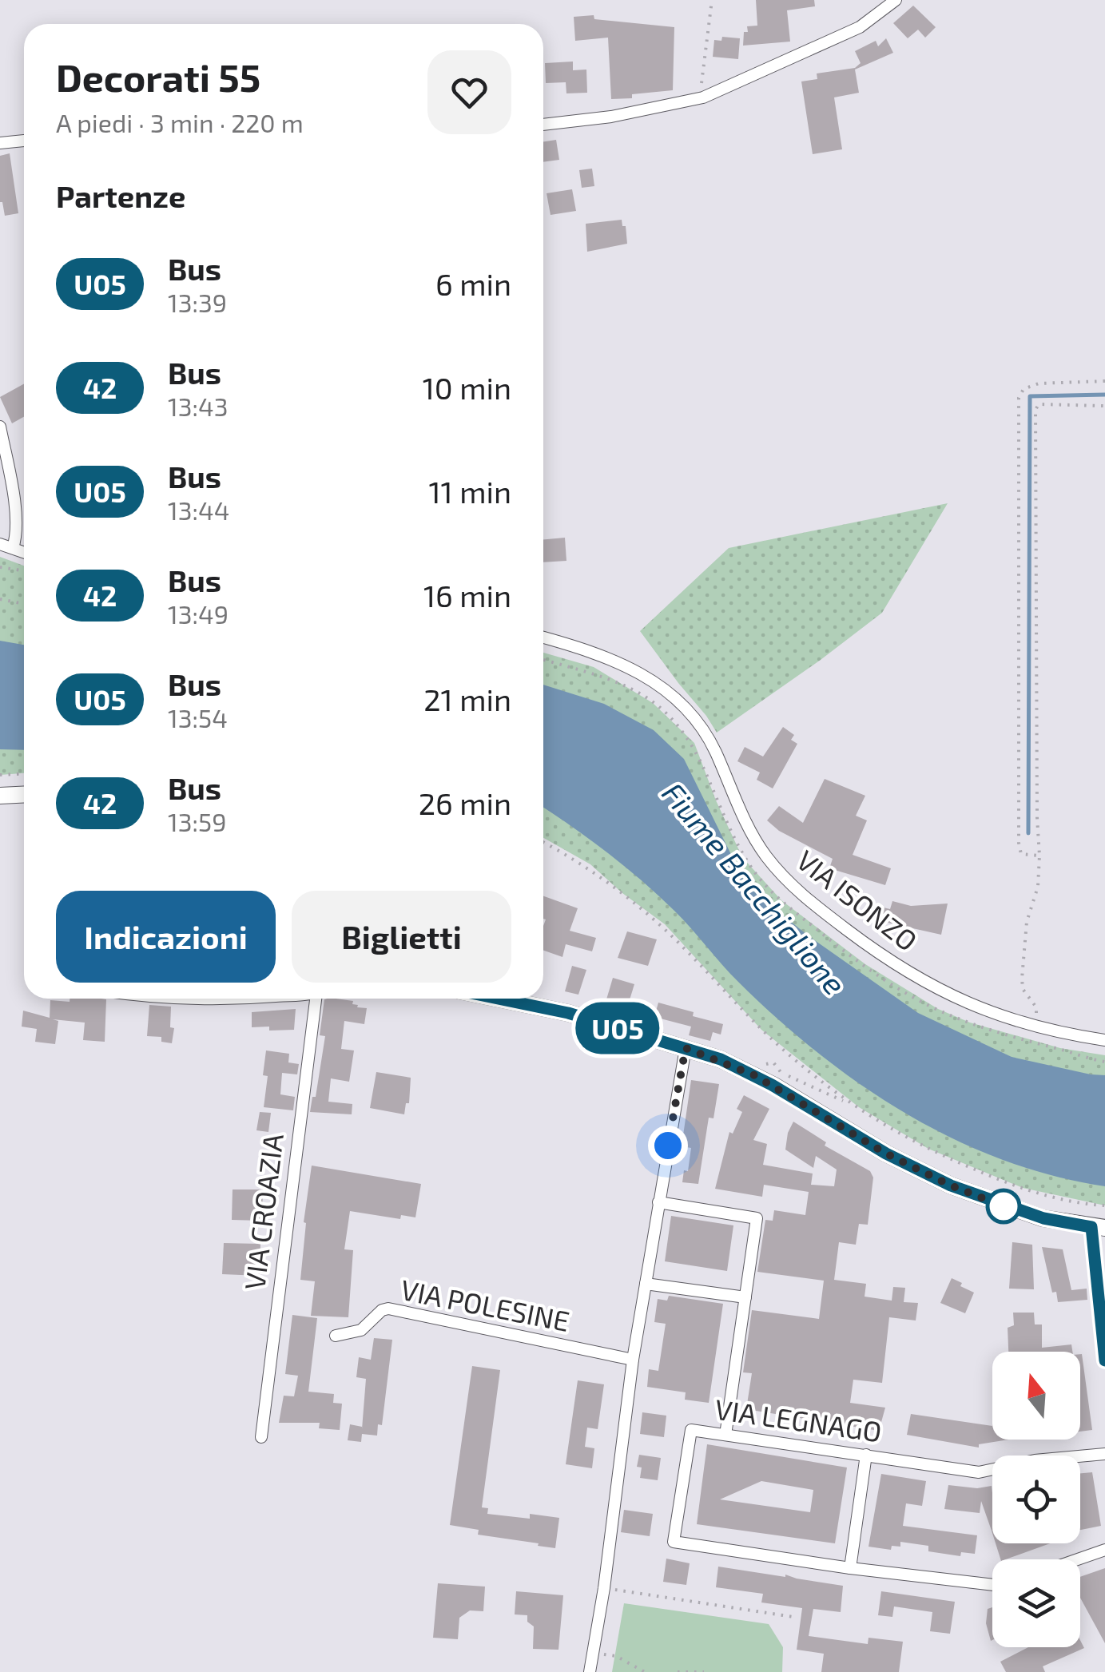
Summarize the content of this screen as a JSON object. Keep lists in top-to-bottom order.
{
  "streets": {
    "street": [
      "VIA ISONZO",
      "VIA CROAZIA",
      "VIA POLESINE",
      "VIA LEGNAGO"
    ]
  },
  "water": ["Fiume Bacchiglione"],
  "lines": ["bus line U05"],
  "north": "top",
  "page": {
    "on_map": "U05",
    "heading": [
      ["Decorati 55", "A piedi · 3 min · 220 m"],
      "Partenze"
    ],
    "list": [
      {
        "mark": "U05",
        "name": "Bus",
        "note": "13:39",
        "value": "6 min"
      },
      {
        "mark": "42",
        "name": "Bus",
        "note": "13:43",
        "value": "10 min"
      },
      {
        "mark": "U05",
        "name": "Bus",
        "note": "13:44",
        "value": "11 min"
      },
      {
        "mark": "42",
        "name": "Bus",
        "note": "13:49",
        "value": "16 min"
      },
      {
        "mark": "U05",
        "name": "Bus",
        "note": "13:54",
        "value": "21 min"
      },
      {
        "mark": "42",
        "name": "Bus",
        "note": "13:59",
        "value": "26 min"
      }
    ],
    "buttons": ["Indicazioni", "Biglietti"]
  }
}
